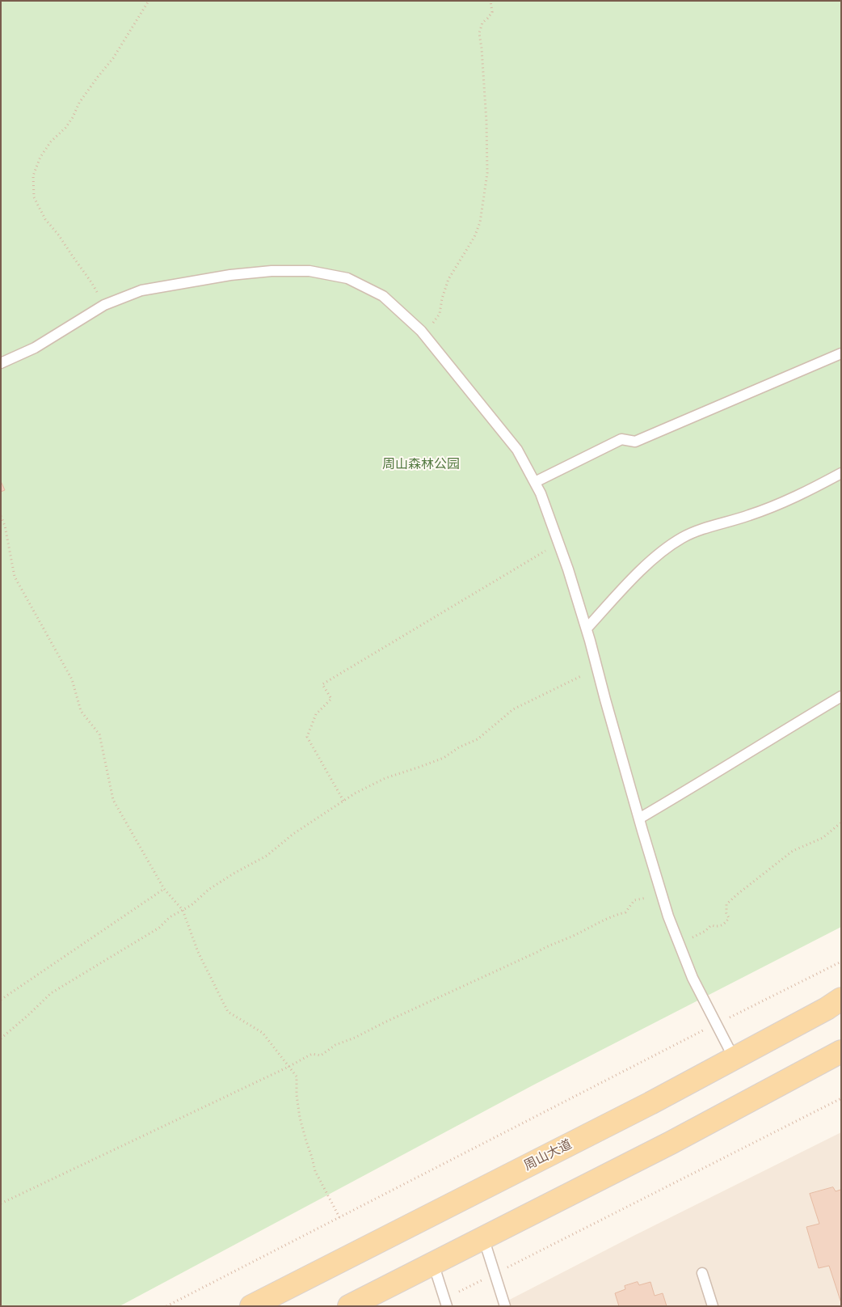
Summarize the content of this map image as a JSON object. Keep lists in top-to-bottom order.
{
  "streets": {
    "main road": ["周山大道"]
  },
  "parks": ["周山森林公园"]
}
